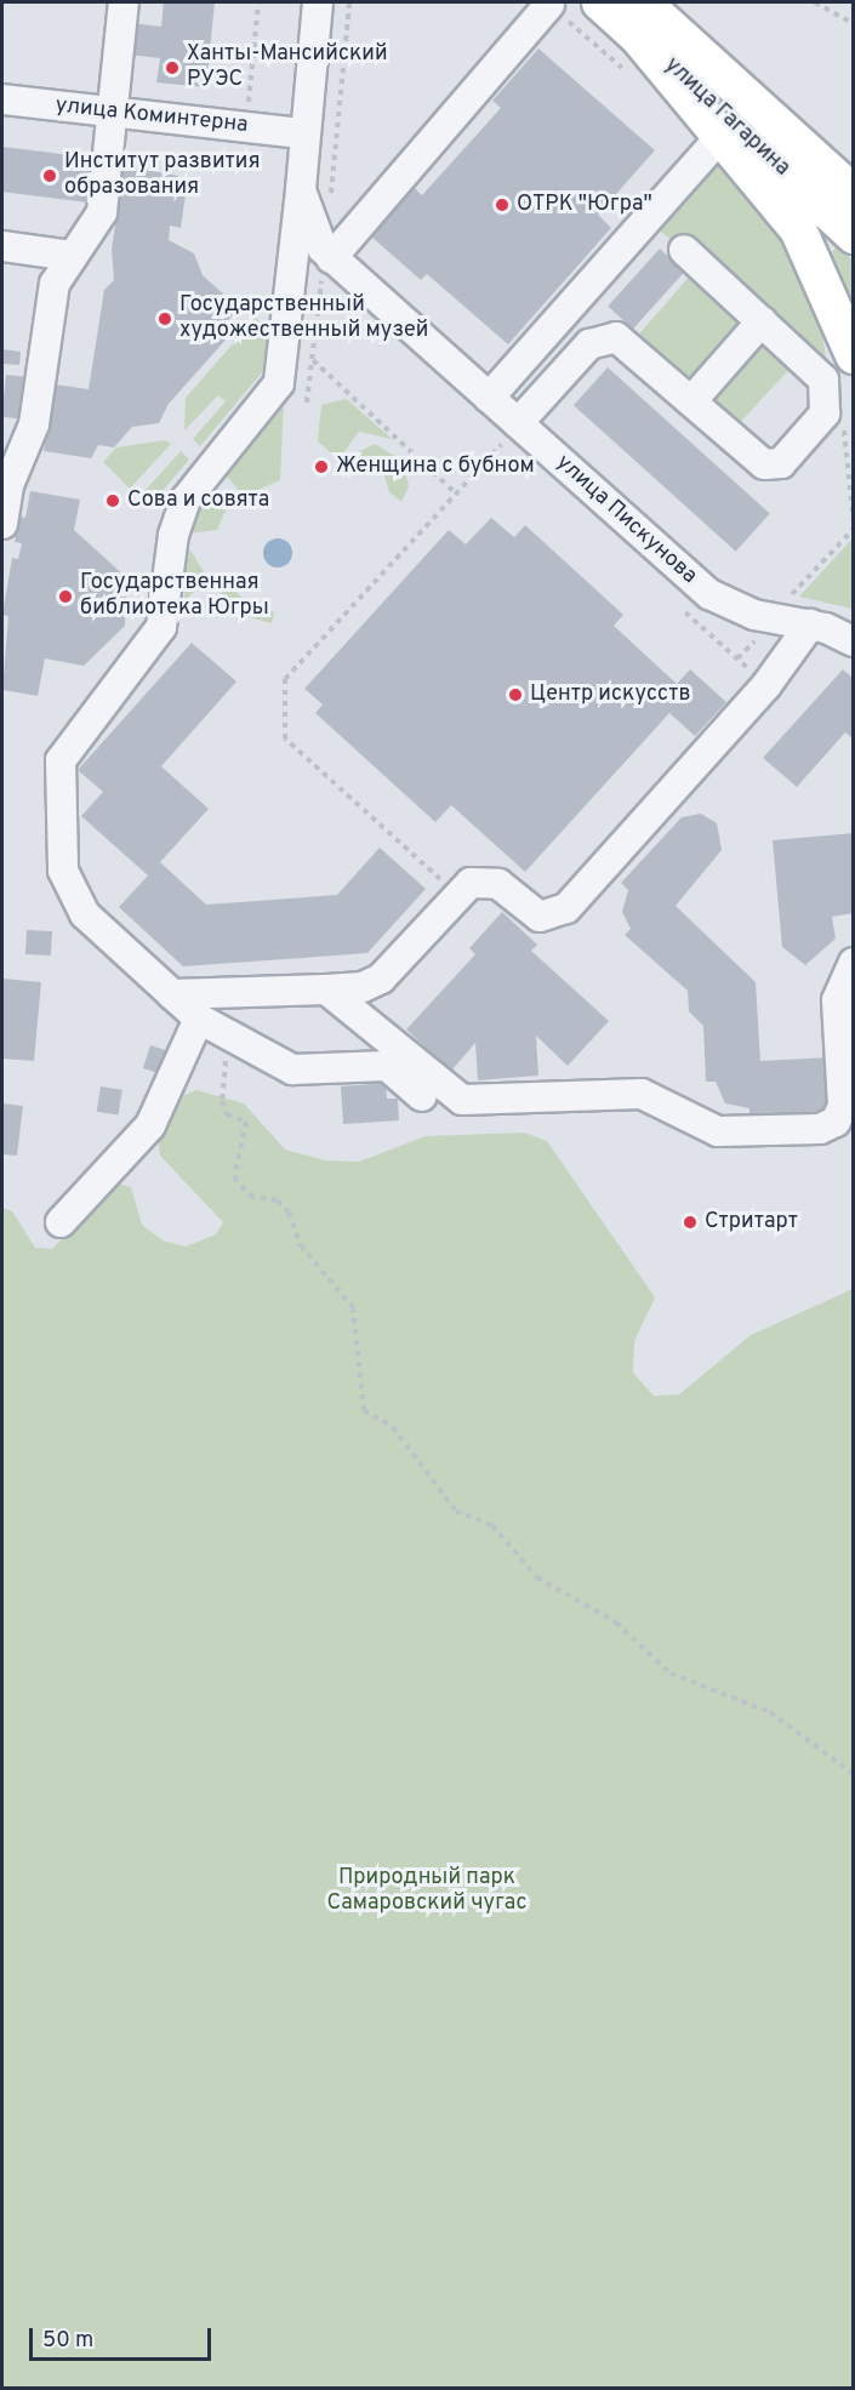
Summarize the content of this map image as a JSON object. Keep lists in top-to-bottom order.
{
  "streets": {
    "main road": ["улица Гагарина"],
    "street": ["улица Коминтерна", "улица Пискунова"]
  },
  "crossings": [
    ["улица Коминтерна", "улица Пискунова"]
  ],
  "parks": ["Природный парк Самаровский чугас"],
  "places": [
    "Ханты-Мансийский РУЭС",
    "Институт развития образования",
    "ОТРК \"Югра\"",
    "Государственный художественный музей",
    "Женщина с бубном",
    "Сова и совята",
    "Государственная библиотека Югры",
    "Центр искусств",
    "Стритарт"
  ],
  "scale_bar": "50 m"
}
